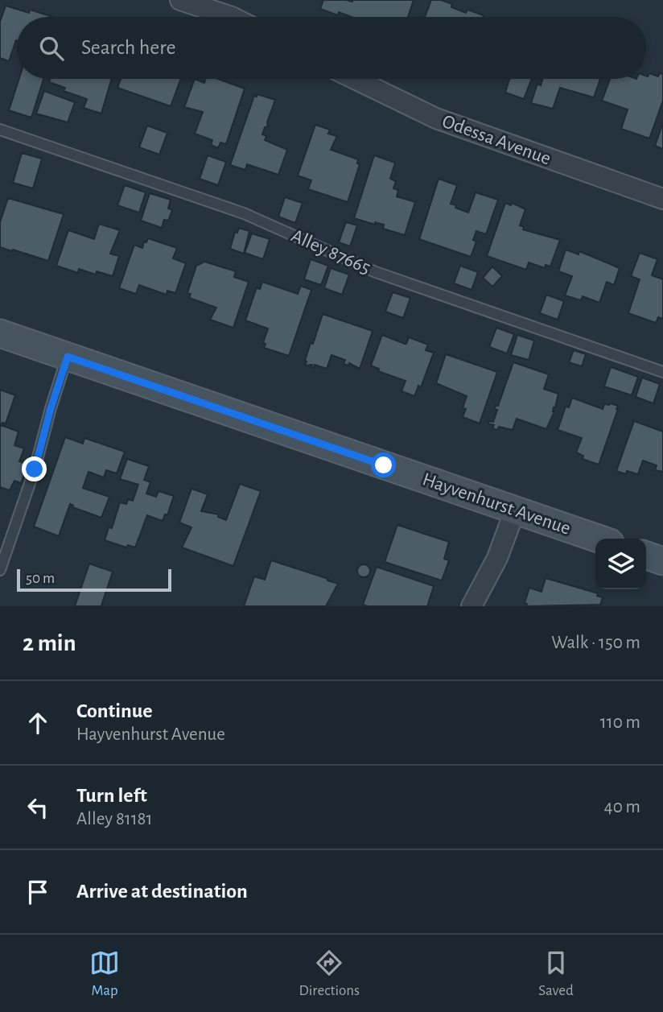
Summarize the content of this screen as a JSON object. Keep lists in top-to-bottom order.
{
  "streets": {
    "main road": ["Hayvenhurst Avenue"],
    "street": ["Odessa Avenue"],
    "lane": ["Alley 87665"]
  },
  "scale_bar": "50 m",
  "page": {
    "search": "Search here",
    "scale": "50 m",
    "heading": ["2 min", "Walk · 150 m"],
    "list": [
      ["Continue", "Hayvenhurst Avenue", "110 m"],
      ["Turn left", "Alley 81181", "40 m"],
      "Arrive at destination"
    ],
    "nav": ["Map", "Directions", "Saved"]
  }
}
